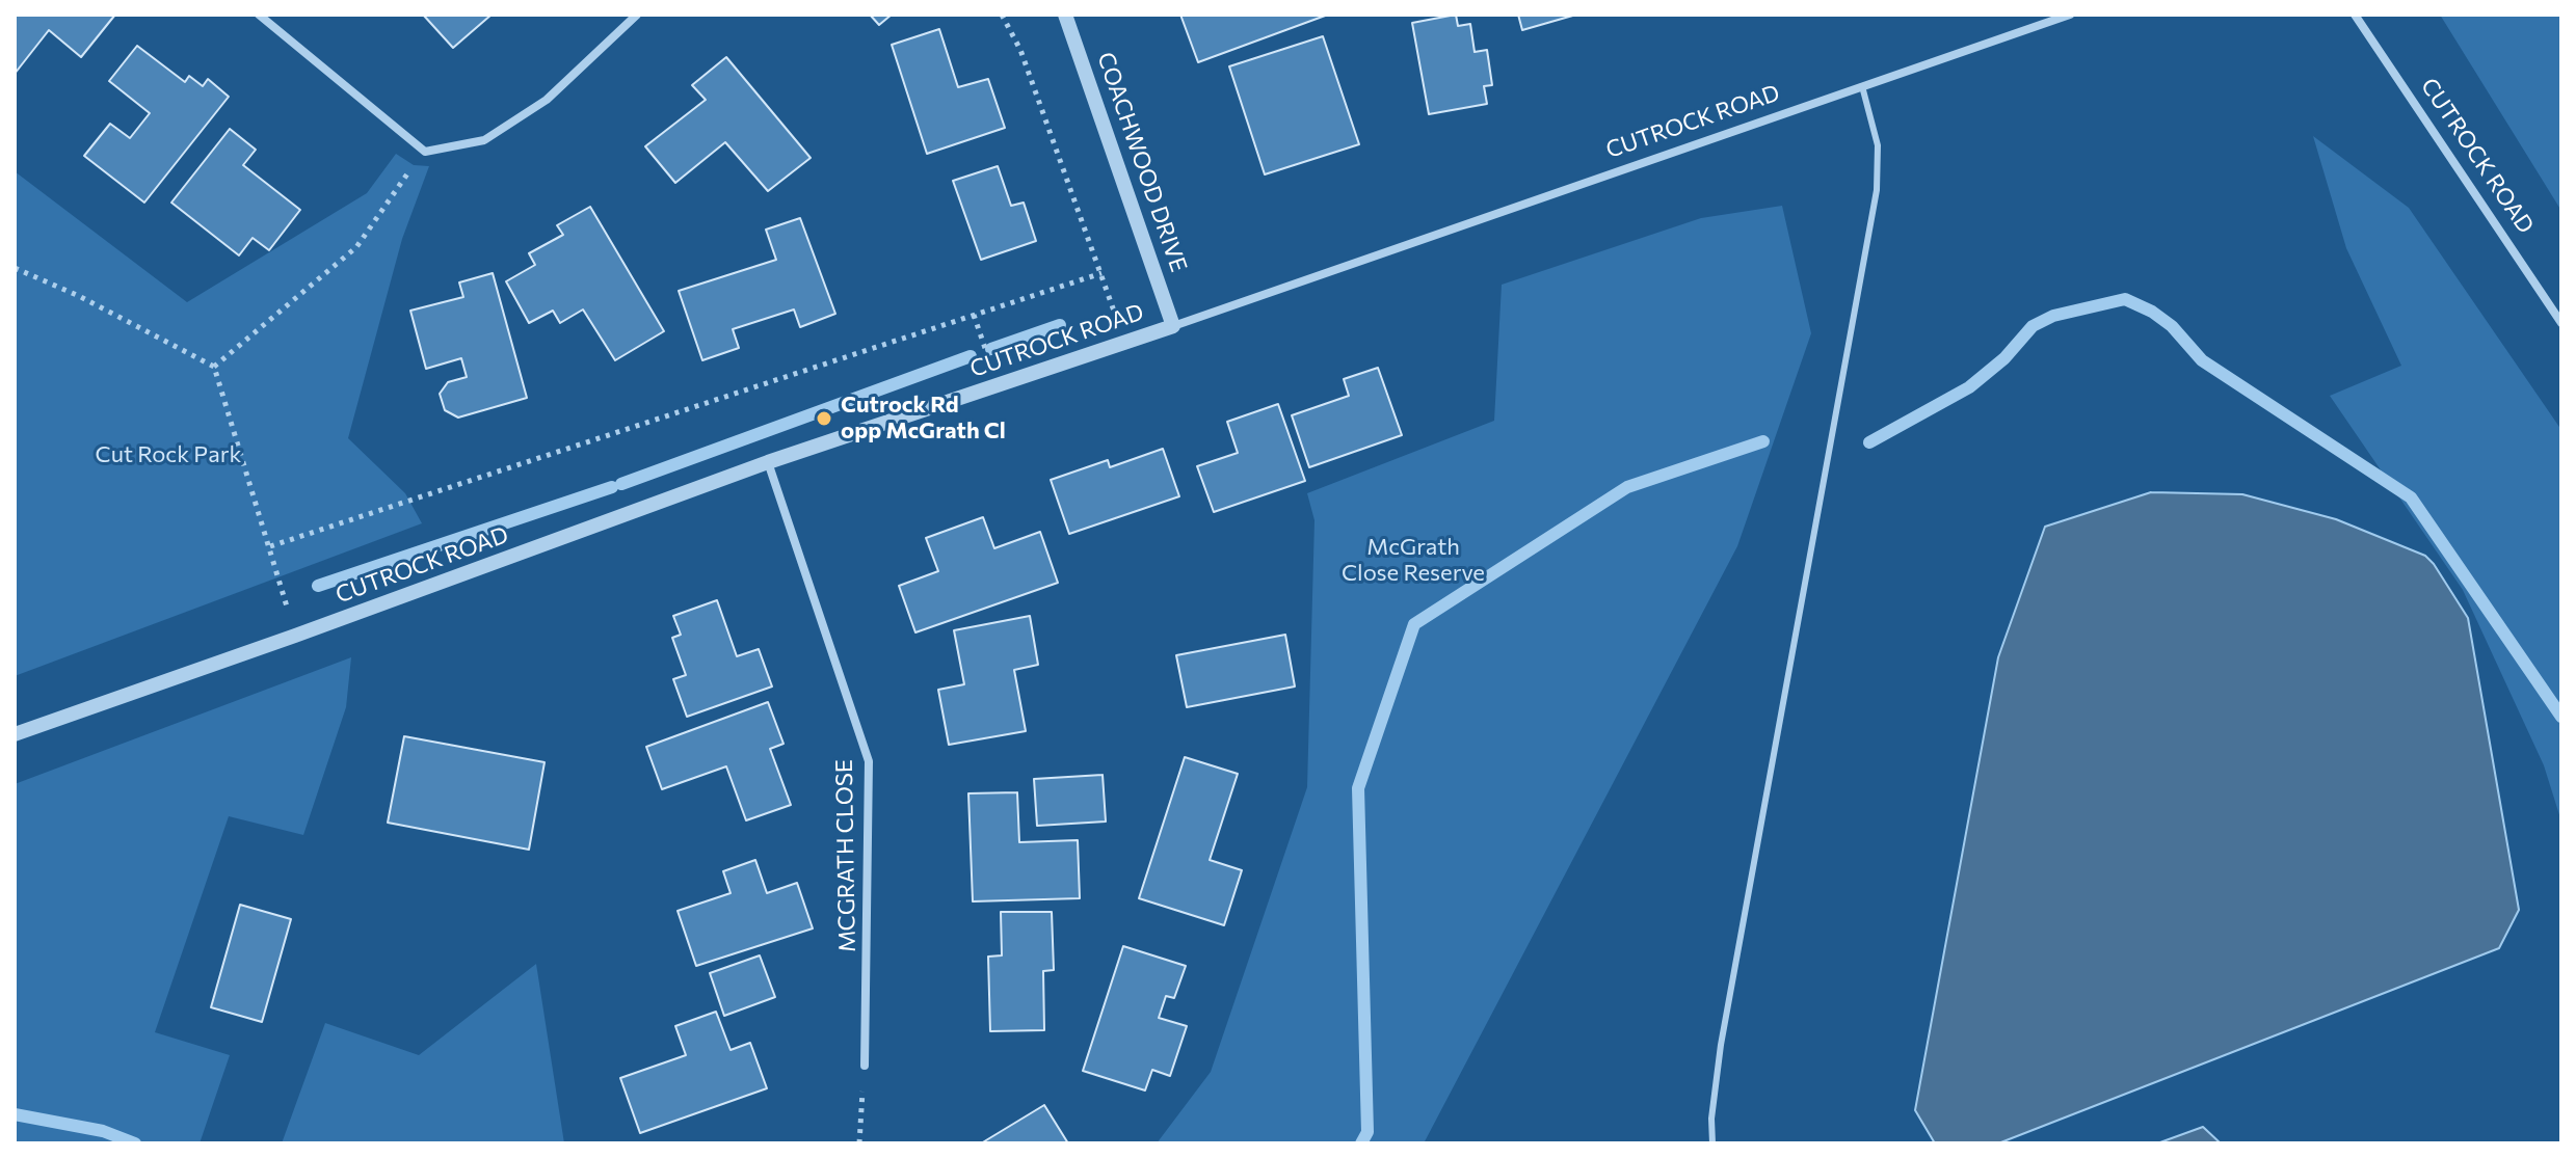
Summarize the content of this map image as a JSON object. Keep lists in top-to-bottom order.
{
  "streets": {
    "street": ["CUTROCK ROAD", "COACHWOOD DRIVE", "MCGRATH CLOSE"]
  },
  "crossings": [
    ["CUTROCK ROAD", "COACHWOOD DRIVE"],
    ["CUTROCK ROAD", "MCGRATH CLOSE"]
  ],
  "parks": ["Cut Rock Park", "McGrath Close Reserve"],
  "places": ["Cutrock Rd opp McGrath Cl"]
}
